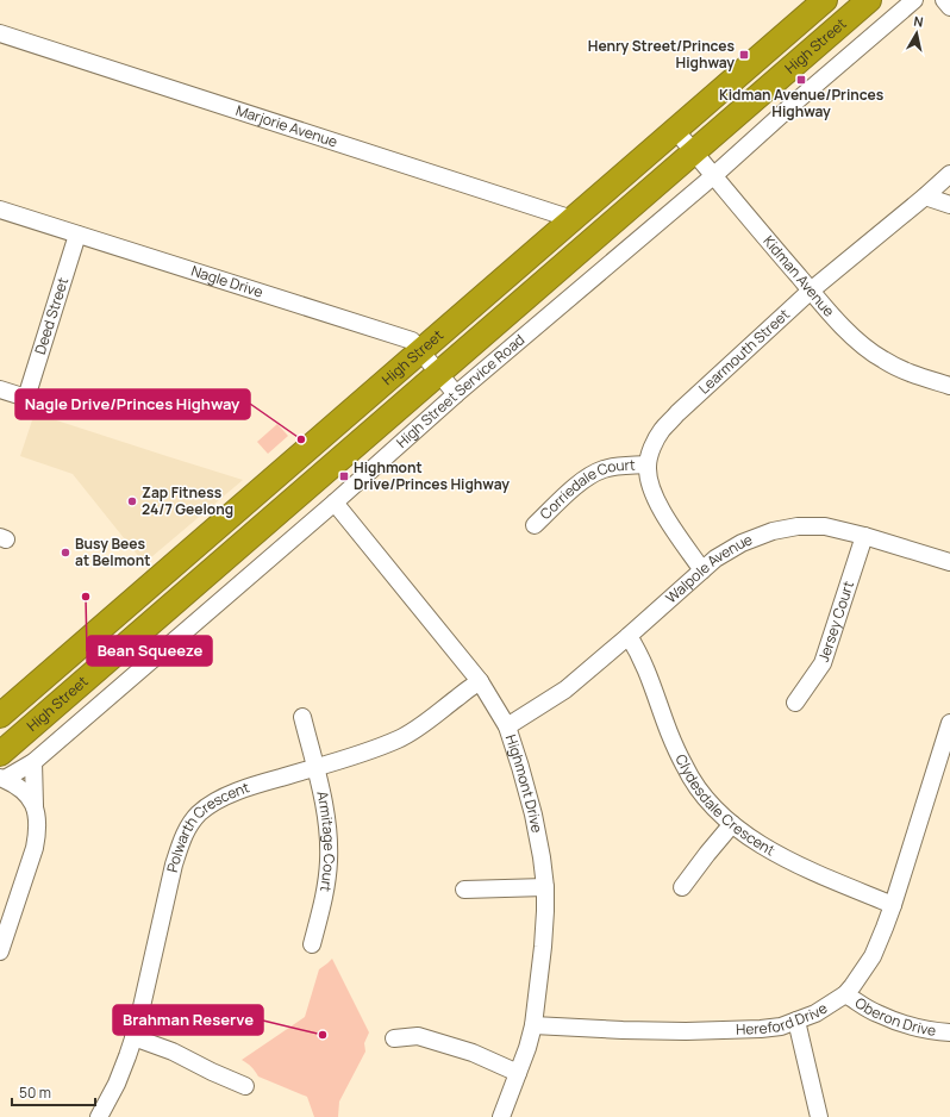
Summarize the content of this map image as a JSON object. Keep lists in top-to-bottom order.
{
  "streets": {
    "highway": ["High Street"],
    "street": [
      "Marjorie Avenue",
      "Kidman Avenue",
      "Nagle Drive",
      "Deed Street",
      "Learmouth Street",
      "High Street Service Road",
      "Corriedale Court",
      "Walpole Avenue",
      "Jersey Court",
      "Highmont Drive",
      "Clydesdale Crescent",
      "Polwarth Crescent",
      "Armitage Court",
      "Oberon Drive",
      "Hereford Drive"
    ]
  },
  "crossings": [
    ["High Street", "Marjorie Avenue"],
    ["High Street", "Kidman Avenue"],
    ["High Street", "Nagle Drive"],
    ["Kidman Avenue", "Learmouth Street"],
    ["Kidman Avenue", "High Street Service Road"],
    ["Nagle Drive", "Deed Street"],
    ["Learmouth Street", "Corriedale Court"],
    ["Learmouth Street", "Walpole Avenue"],
    ["High Street Service Road", "Highmont Drive"],
    ["Walpole Avenue", "Jersey Court"],
    ["Walpole Avenue", "Highmont Drive"],
    ["Walpole Avenue", "Clydesdale Crescent"],
    ["Highmont Drive", "Polwarth Crescent"],
    ["Highmont Drive", "Hereford Drive"],
    ["Clydesdale Crescent", "Hereford Drive"],
    ["Polwarth Crescent", "Armitage Court"],
    ["Oberon Drive", "Hereford Drive"]
  ],
  "places": {
    "transit": ["Henry Street/Princes Highway", "Kidman Avenue/Princes Highway", "Highmont Drive/Princes Highway"],
    "other": [
      "Nagle Drive/Princes Highway",
      "Zap Fitness 24/7 Geelong",
      "Busy Bees at Belmont",
      "Bean Squeeze",
      "Brahman Reserve"
    ]
  },
  "scale_bar": "50 m",
  "north": "top"
}
